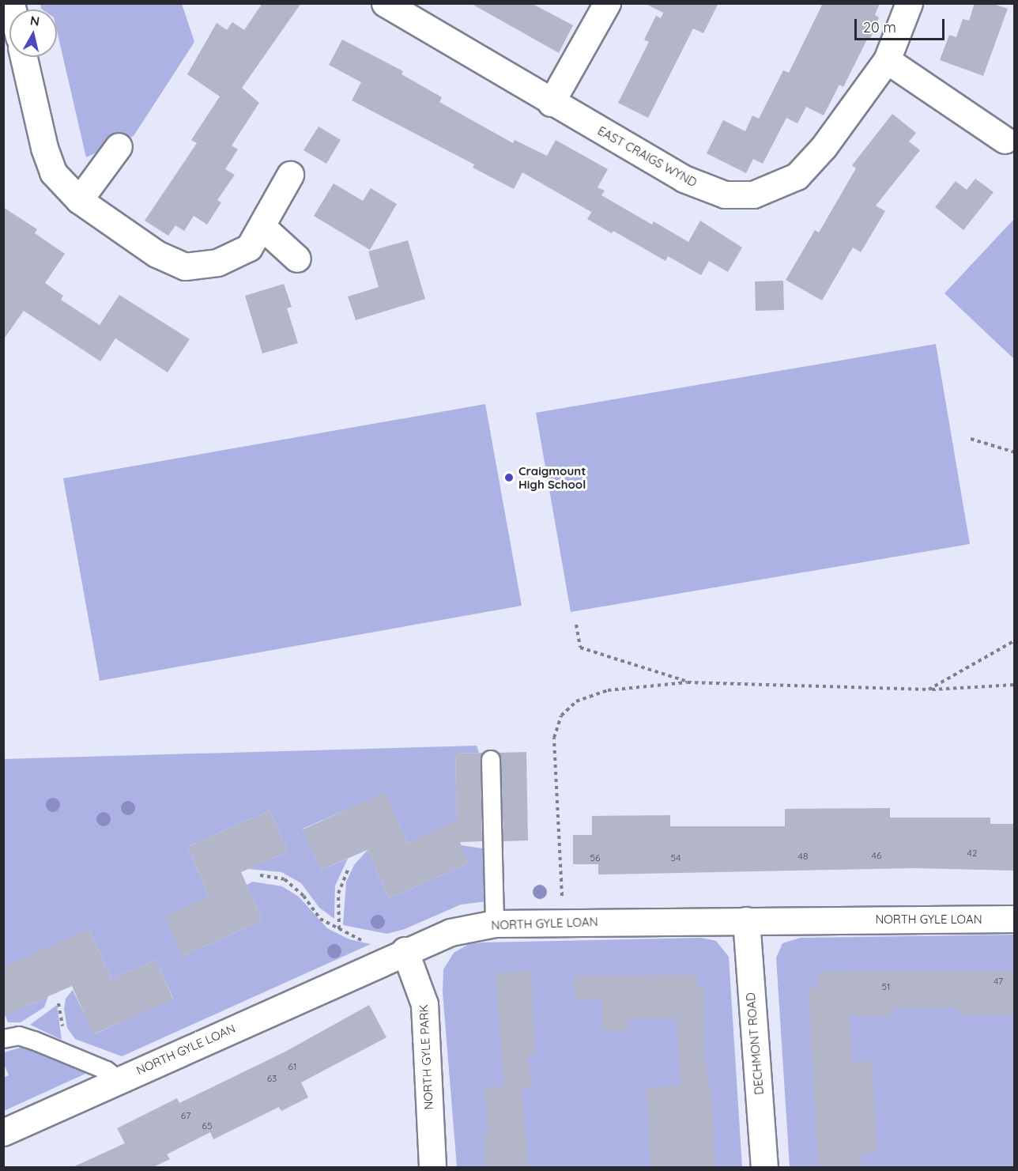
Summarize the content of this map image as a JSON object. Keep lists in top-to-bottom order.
{
  "streets": {
    "street": [
      "EAST CRAIGS WYND",
      "NORTH GYLE LOAN",
      "DECHMONT ROAD",
      "NORTH GYLE PARK"
    ]
  },
  "crossings": [
    ["NORTH GYLE LOAN", "DECHMONT ROAD"],
    ["NORTH GYLE LOAN", "NORTH GYLE PARK"]
  ],
  "places": ["Craigmount High School"],
  "house_numbers": [
    "42",
    "46",
    "48",
    "56",
    "54",
    "47",
    "51",
    "61",
    "63",
    "67",
    "65"
  ],
  "scale_bar": "20 m",
  "north": "top"
}
